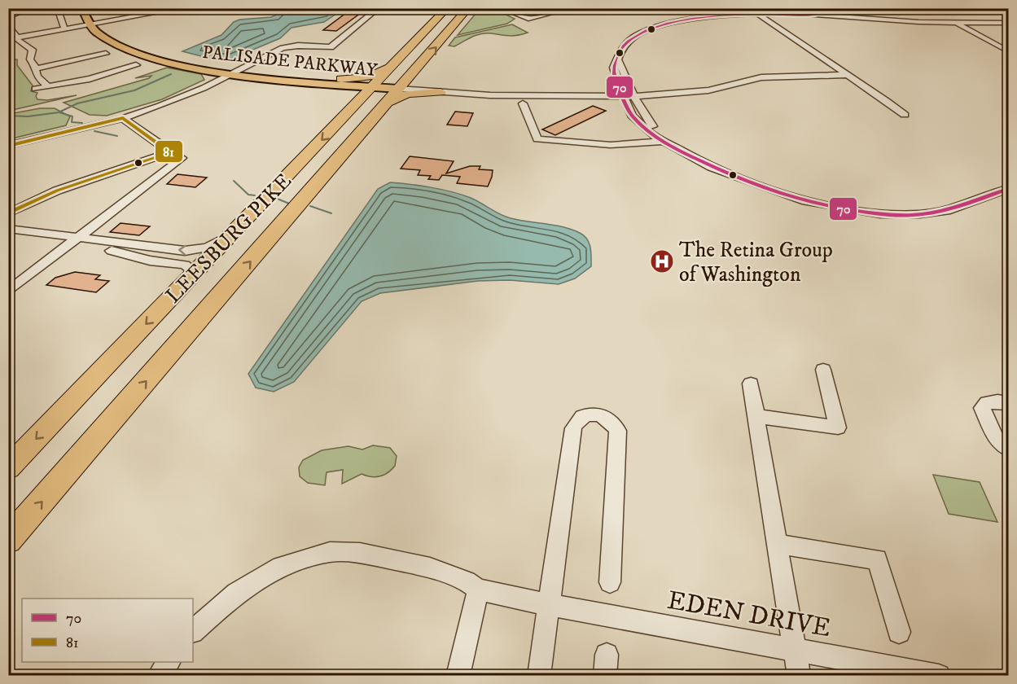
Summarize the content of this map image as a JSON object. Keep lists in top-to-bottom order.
{
  "streets": {
    "highway": ["LEESBURG PIKE"],
    "main road": ["PALISADE PARKWAY"],
    "street": ["EDEN DRIVE"]
  },
  "crossings": [
    ["PALISADE PARKWAY", "LEESBURG PIKE"]
  ],
  "places": {
    "hospital": ["The Retina Group of Washington"]
  },
  "lines": ["transit line 70", "transit line 81"],
  "legend": ["70", "81"]
}
